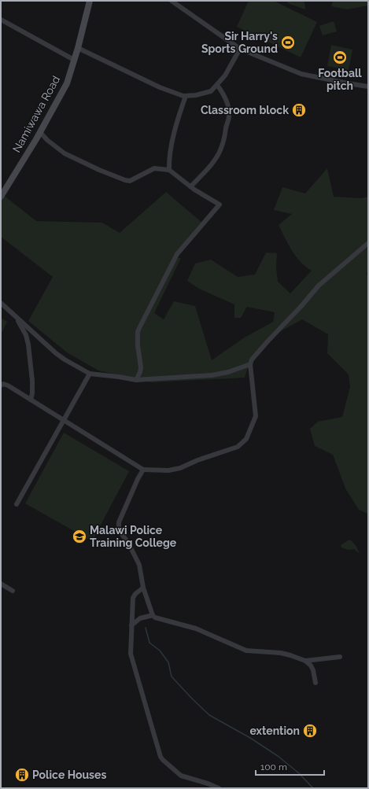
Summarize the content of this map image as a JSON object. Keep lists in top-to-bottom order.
{
  "streets": {
    "street": ["Namiwawa Road"]
  },
  "places": {
    "sports": ["Sir Harry's Sports Ground", "Football pitch"],
    "building": ["Classroom block", "extention", "Police Houses"],
    "school or university": ["Malawi Police Training College"]
  },
  "scale_bar": "100 m"
}
